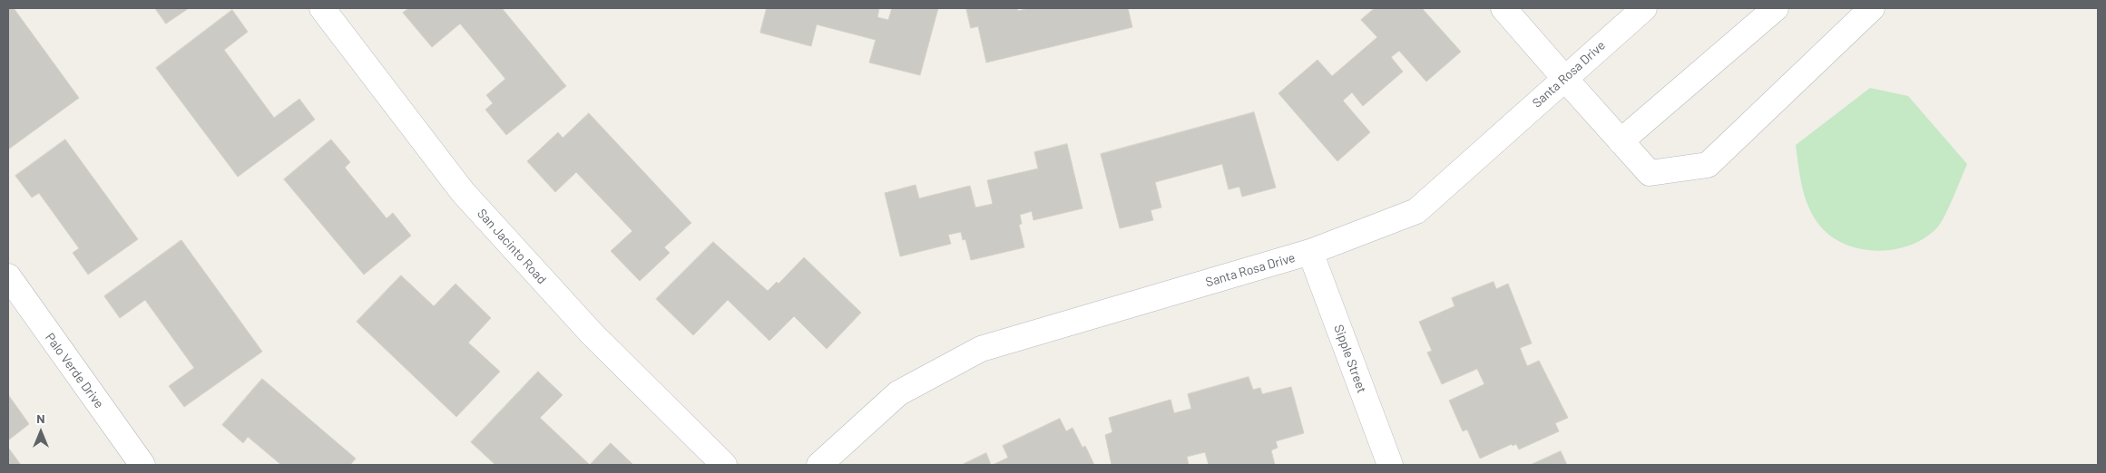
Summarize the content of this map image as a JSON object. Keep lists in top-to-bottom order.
{
  "streets": {
    "street": [
      "Santa Rosa Drive",
      "San Jacinto Road",
      "Sipple Street",
      "Palo Verde Drive"
    ]
  },
  "crossings": [
    ["Santa Rosa Drive", "Sipple Street"]
  ],
  "north": "top"
}
